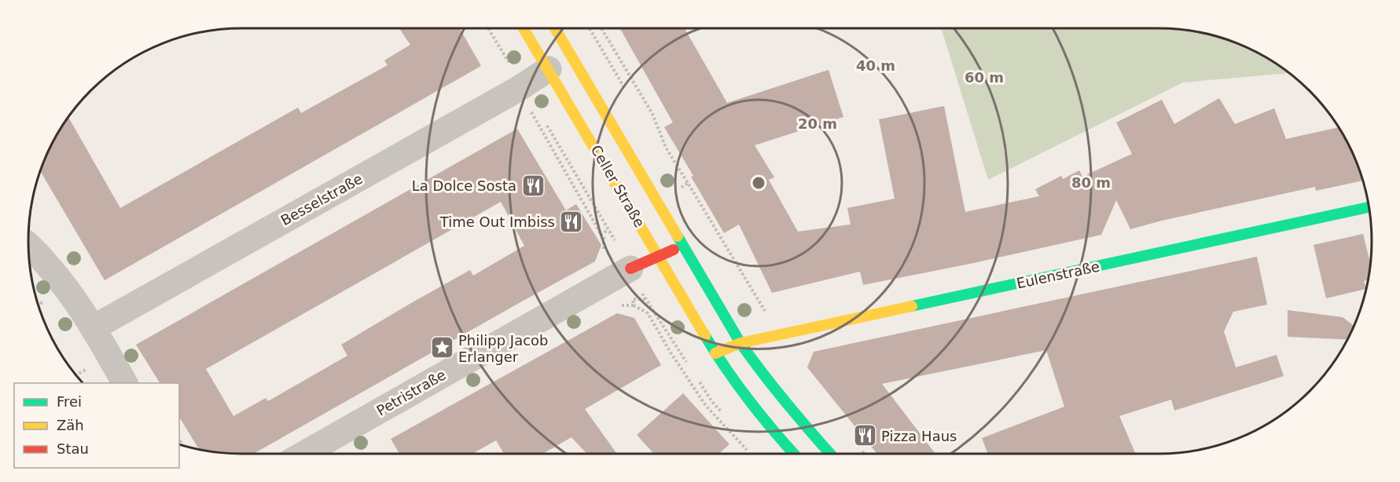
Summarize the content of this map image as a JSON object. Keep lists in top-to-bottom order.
{
  "streets": {
    "main road": ["Celler Straße", "Eulenstraße"],
    "street": ["Besselstraße", "Petristraße"]
  },
  "crossings": [
    ["Celler Straße", "Besselstraße"],
    ["Celler Straße", "Eulenstraße"]
  ],
  "places": {
    "restaurant": ["La Dolce Sosta", "Time Out Imbiss", "Pizza Haus"],
    "place": ["Philipp Jacob Erlanger"]
  },
  "legend": ["Frei", "Zäh", "Stau"],
  "rings": [
    "40 m",
    "60 m",
    "20 m",
    "80 m"
  ]
}
